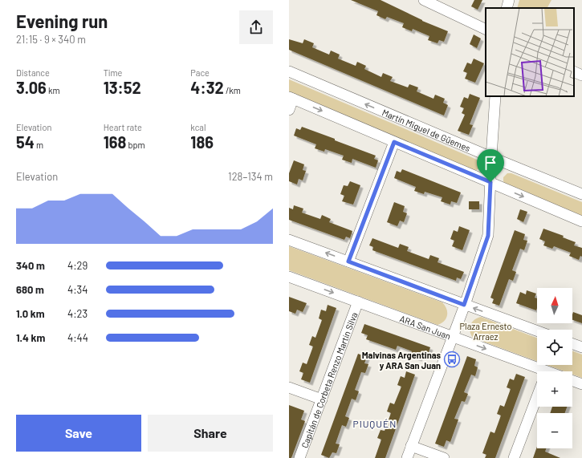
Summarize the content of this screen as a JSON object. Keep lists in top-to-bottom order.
{
  "streets": {
    "street": ["Martín Miguel de Güemes", "ARA San Juan", "Capitán de Corbeta Renzo Martín Silva"]
  },
  "crossings": [
    ["ARA San Juan", "Capitán de Corbeta Renzo Martín Silva"]
  ],
  "districts": ["PIUQUÉN"],
  "parks": ["Plaza Ernesto Arraez"],
  "places": {
    "bus stop": ["Malvinas Argentinas y ARA San Juan"]
  },
  "north": "top",
  "page": {
    "heading": ["Evening run", "21:15 · 9 × 340 m"],
    "stats": [
      ["Distance", "3.06 km"],
      ["Time", "13:52"],
      ["Pace", "4:32 /km"],
      ["Elevation", "54 m"],
      ["Heart rate", "168 bpm"],
      ["kcal", "186"]
    ],
    "chart": ["Elevation", "128–134 m"],
    "list": [
      {
        "name": "340 m",
        "note": "4:29"
      },
      {
        "name": "680 m",
        "note": "4:34"
      },
      {
        "name": "1.0 km",
        "note": "4:23"
      },
      {
        "name": "1.4 km",
        "note": "4:44"
      }
    ],
    "map_buttons": ["+", "−"],
    "buttons": ["Save", "Share"]
  }
}
